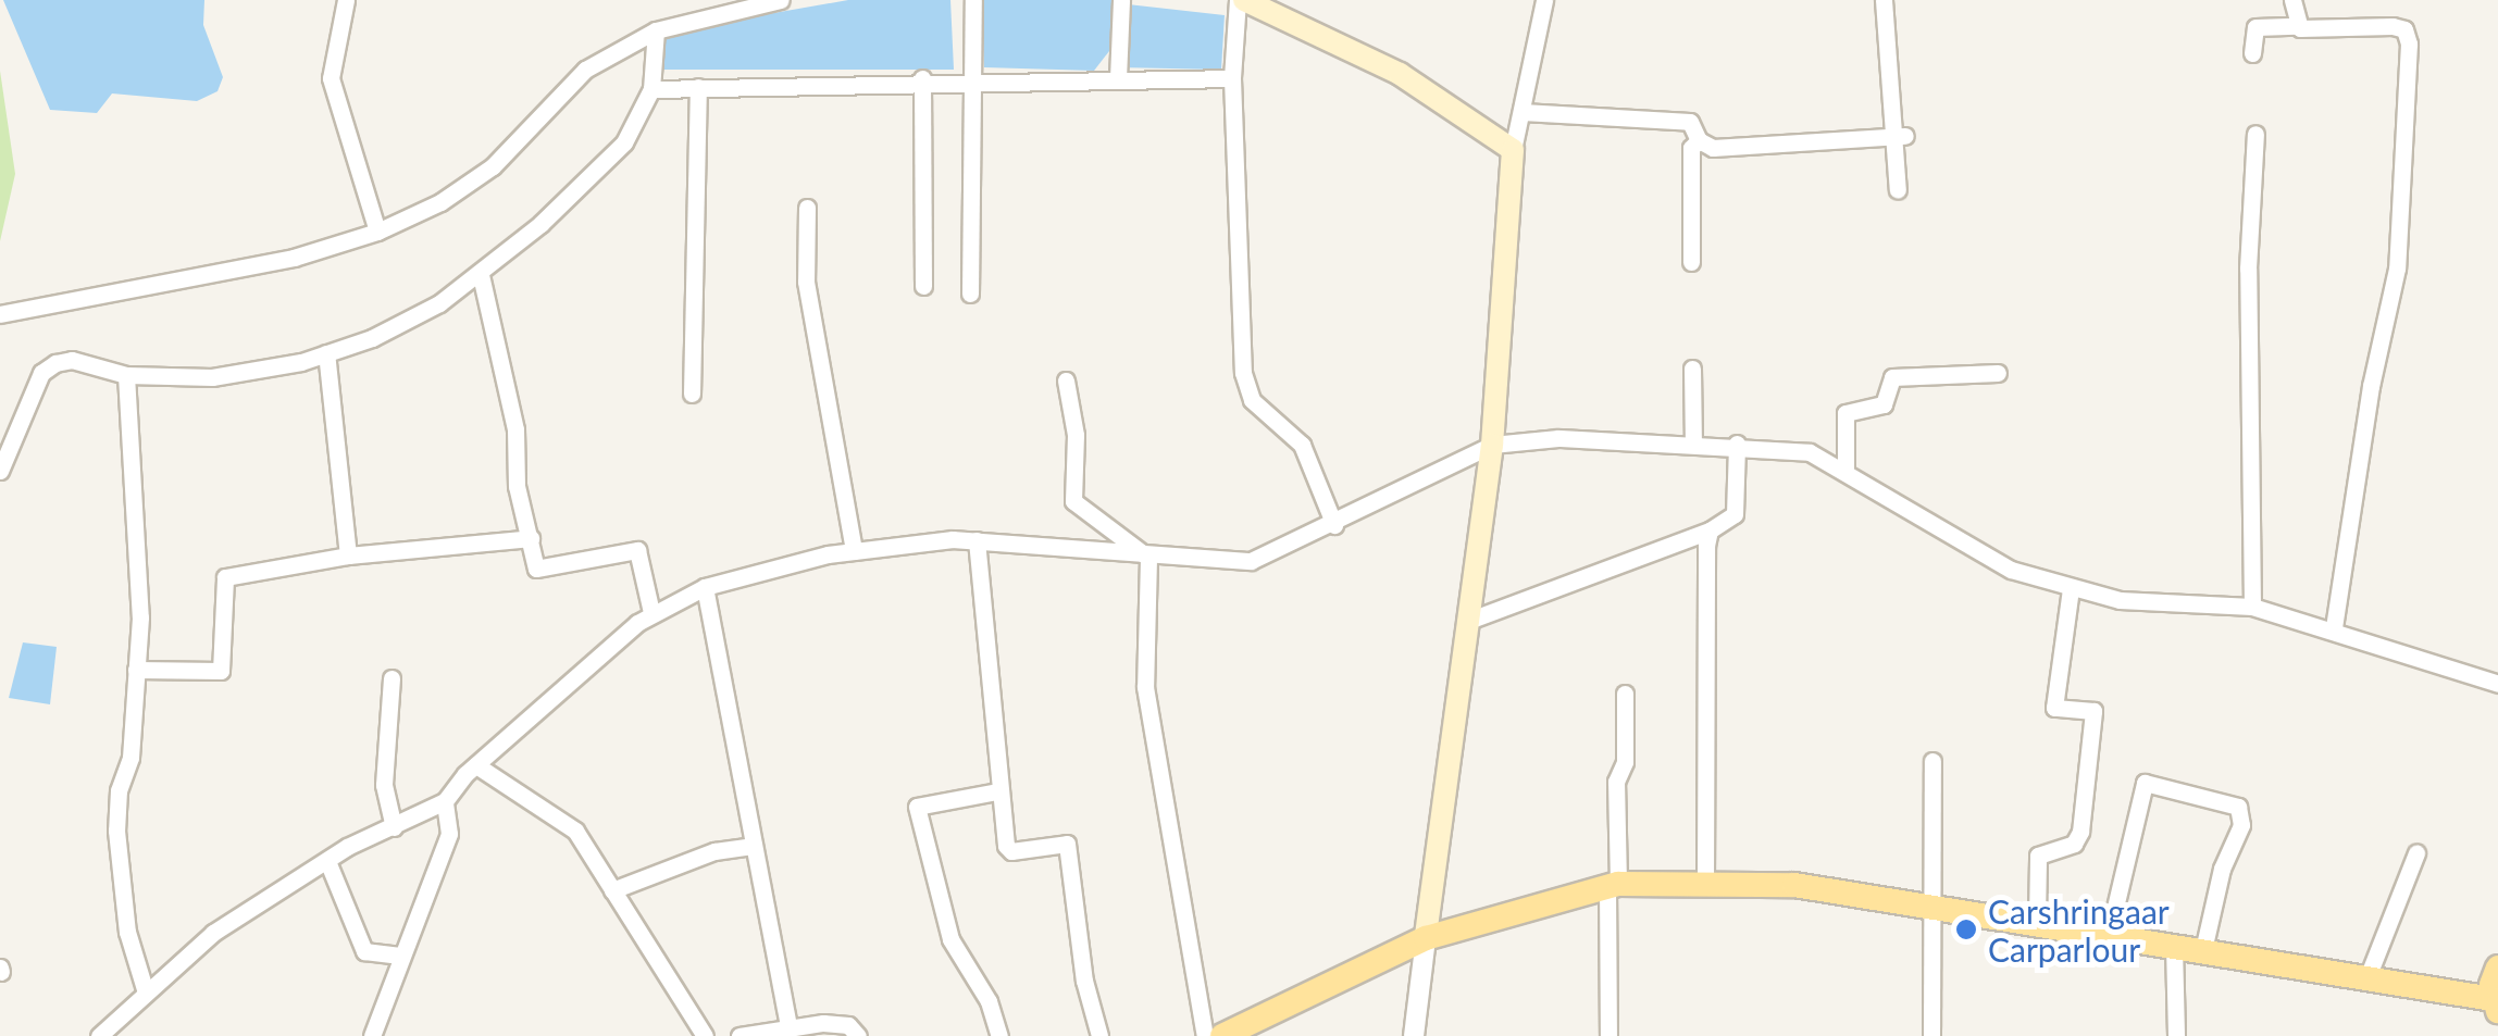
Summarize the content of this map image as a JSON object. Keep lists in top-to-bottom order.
{
  "places": ["Carshringaar Carparlour"]
}
